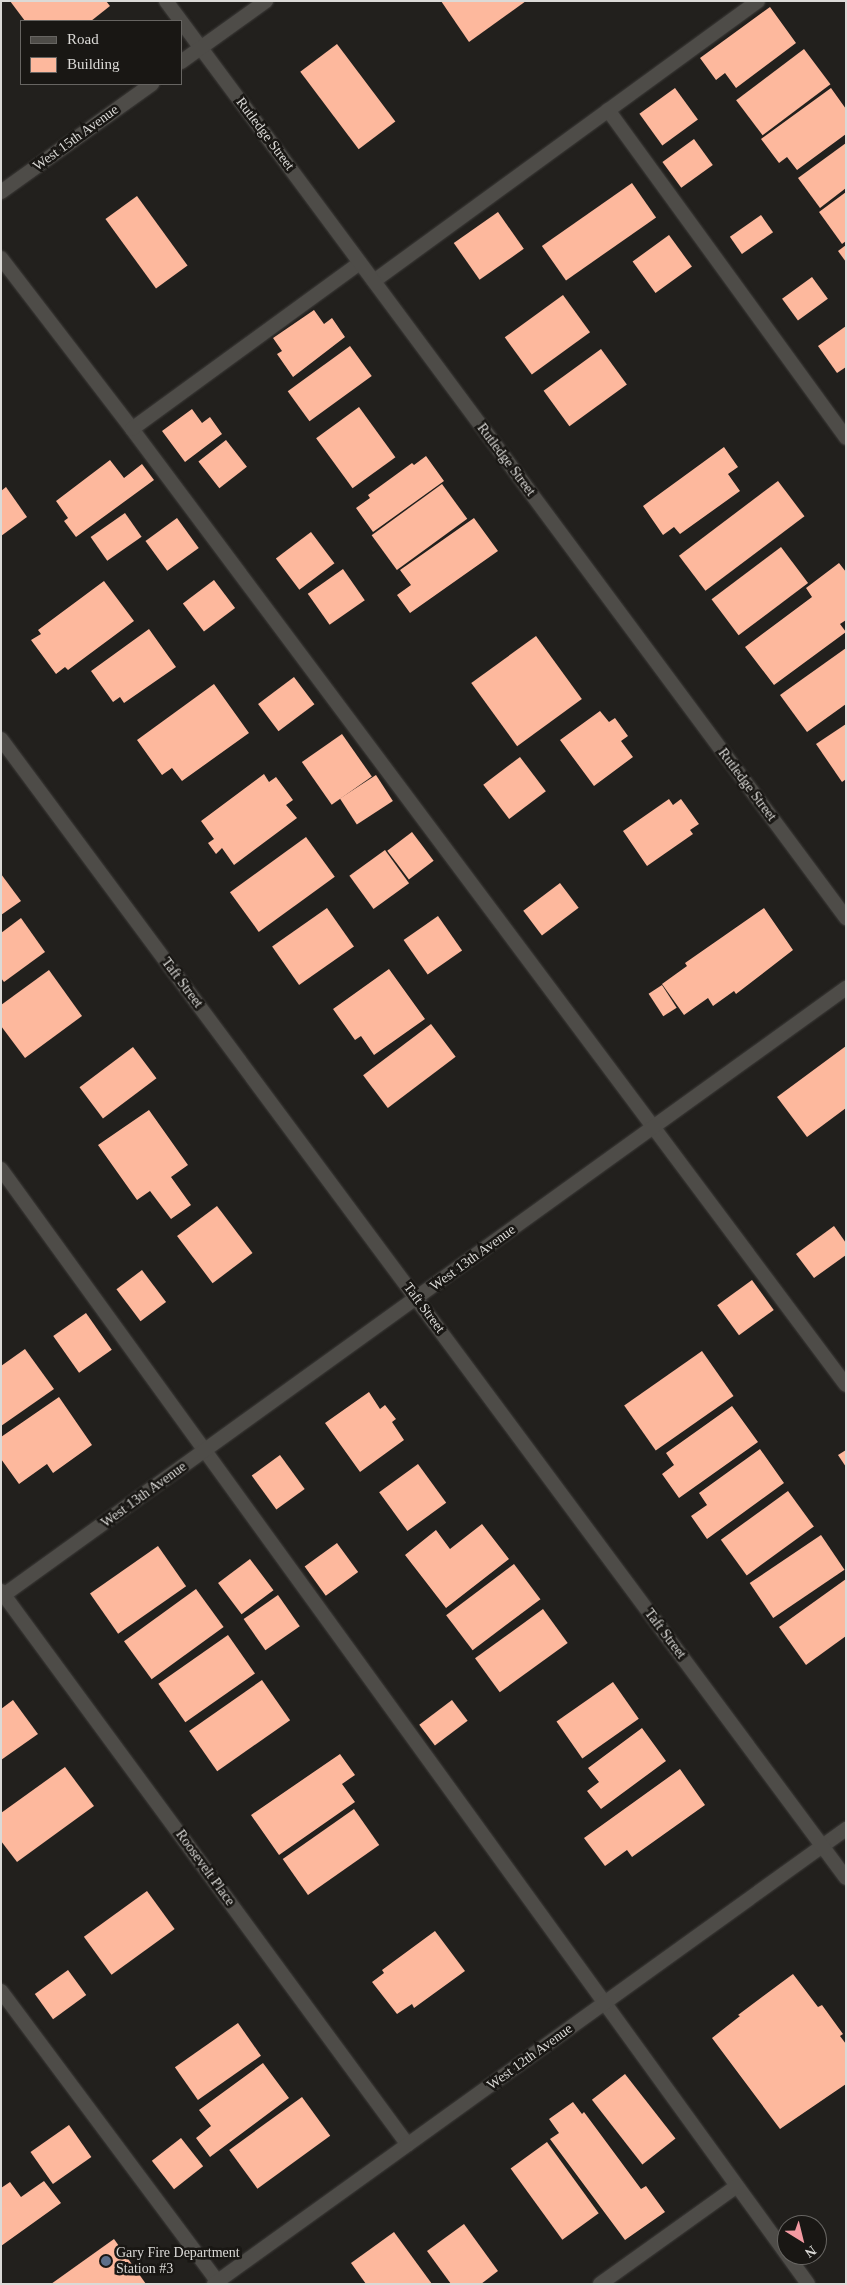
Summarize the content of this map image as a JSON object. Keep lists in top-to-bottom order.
{
  "streets": {
    "street": [
      "Rutledge Street",
      "West 15th Avenue",
      "Taft Street",
      "West 13th Avenue",
      "Roosevelt Place",
      "West 12th Avenue"
    ]
  },
  "crossings": [
    ["Taft Street", "West 13th Avenue"],
    ["Taft Street", "West 12th Avenue"],
    ["West 13th Avenue", "Roosevelt Place"],
    ["Roosevelt Place", "West 12th Avenue"]
  ],
  "places": ["Gary Fire Department Station #3"],
  "legend": ["Road", "Building"],
  "north": "bottom right"
}
